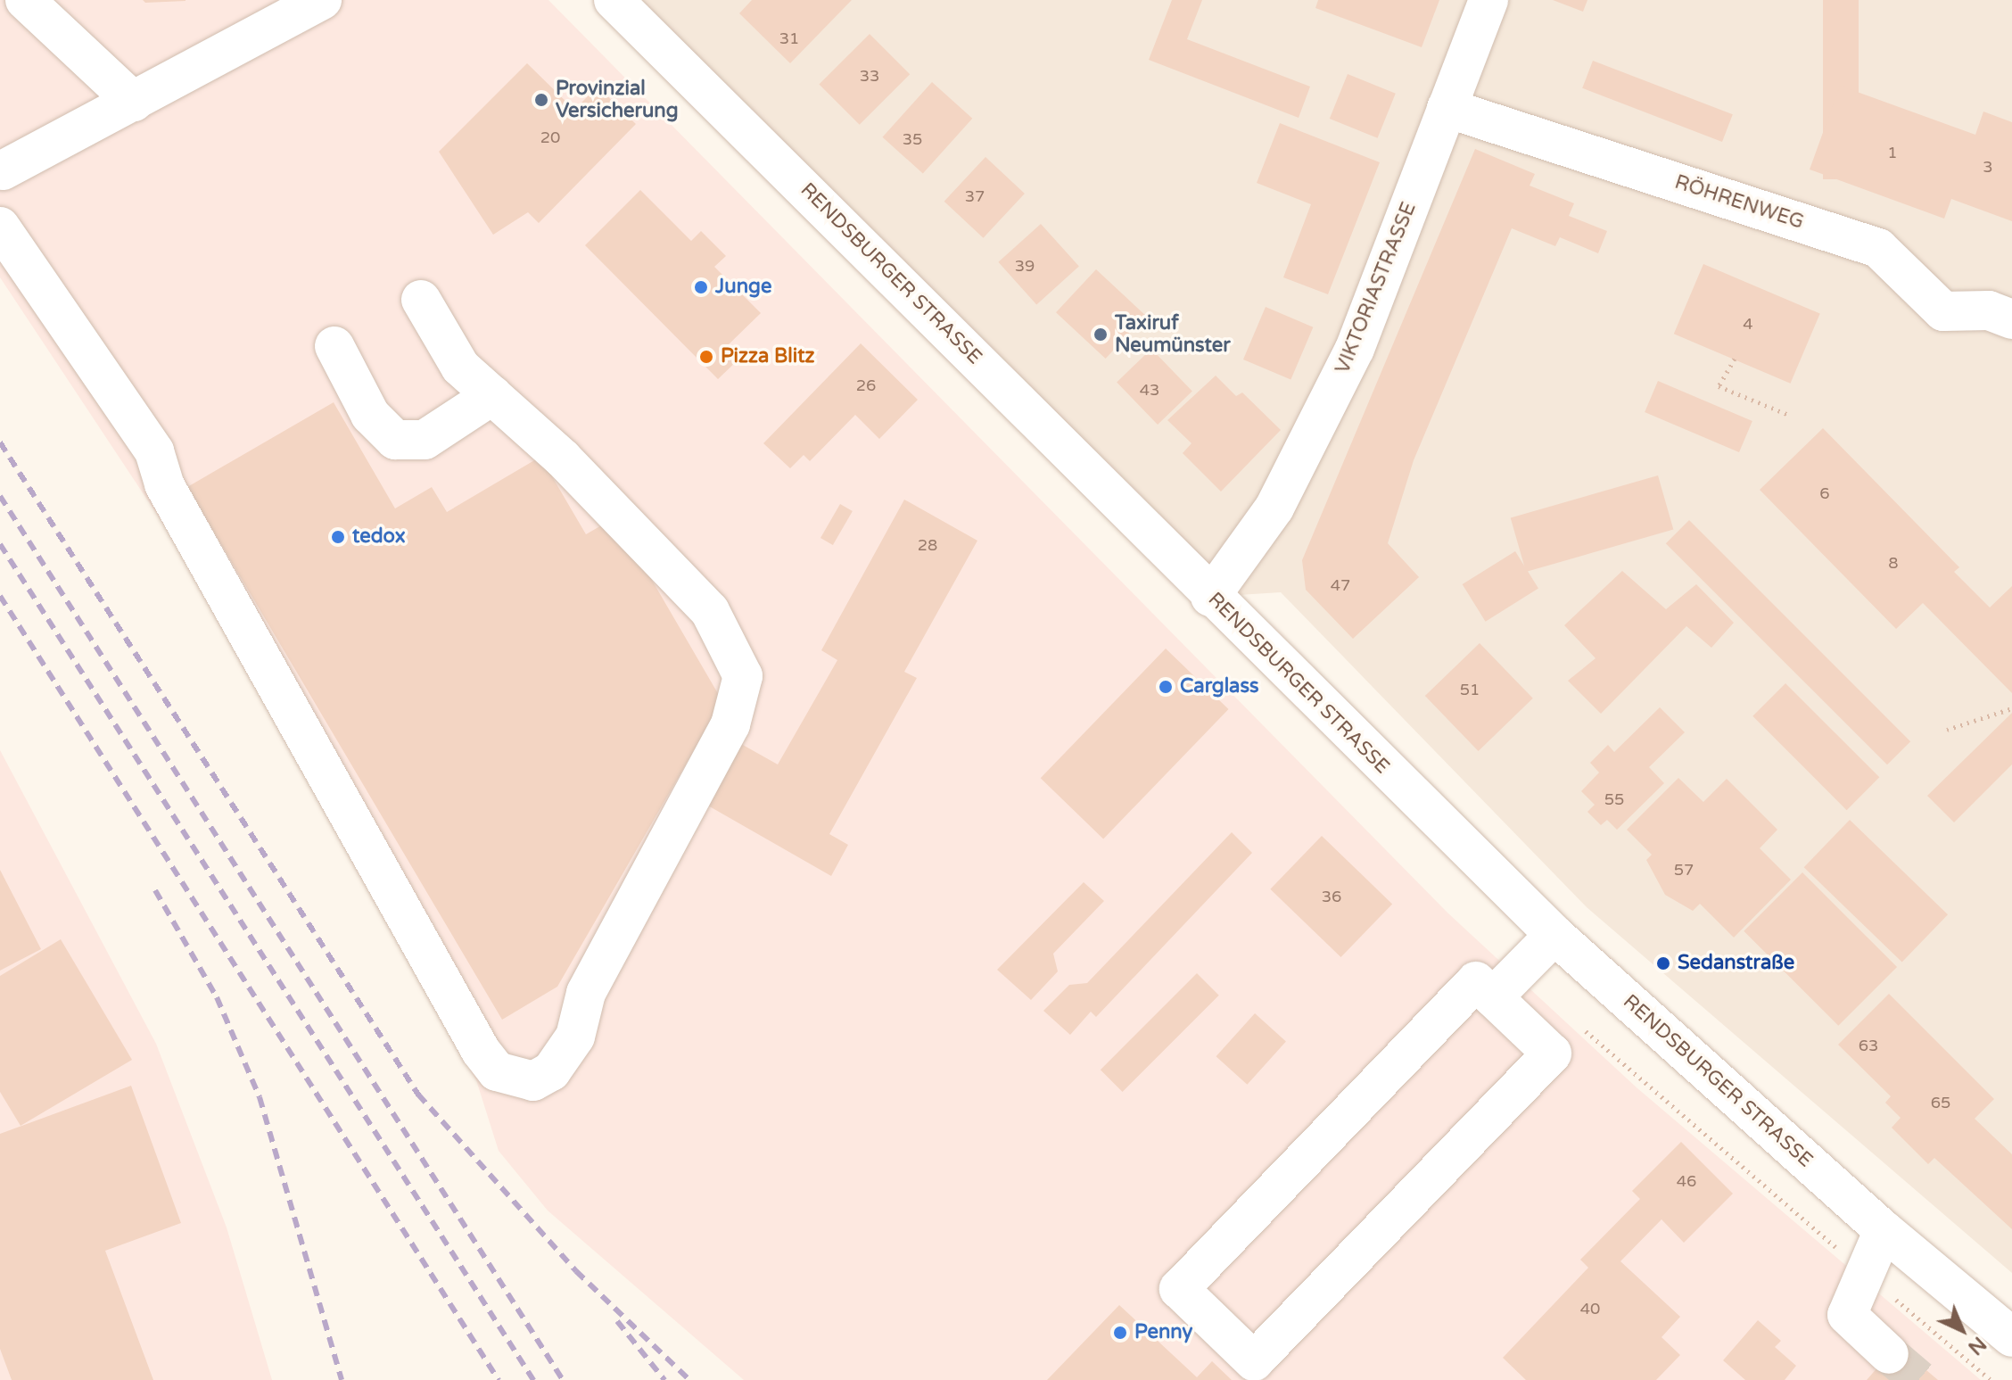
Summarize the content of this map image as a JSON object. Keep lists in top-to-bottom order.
{
  "streets": {
    "street": ["RÖHRENWEG", "RENDSBURGER STRASSE", "VIKTORIASTRASSE"]
  },
  "crossings": [
    ["RÖHRENWEG", "VIKTORIASTRASSE"],
    ["RENDSBURGER STRASSE", "VIKTORIASTRASSE"]
  ],
  "places": [
    "Provinzial Versicherung",
    "Junge",
    "Taxiruf Neumünster",
    "Pizza Blitz",
    "tedox",
    "Carglass",
    "Sedanstraße",
    "Penny"
  ],
  "house_numbers": [
    "31",
    "33",
    "20",
    "35",
    "1",
    "3",
    "37",
    "39",
    "4",
    "26",
    "43",
    "6",
    "28",
    "8",
    "47",
    "51",
    "55",
    "57",
    "36",
    "63",
    "65",
    "46",
    "40"
  ],
  "north": "bottom right"
}
